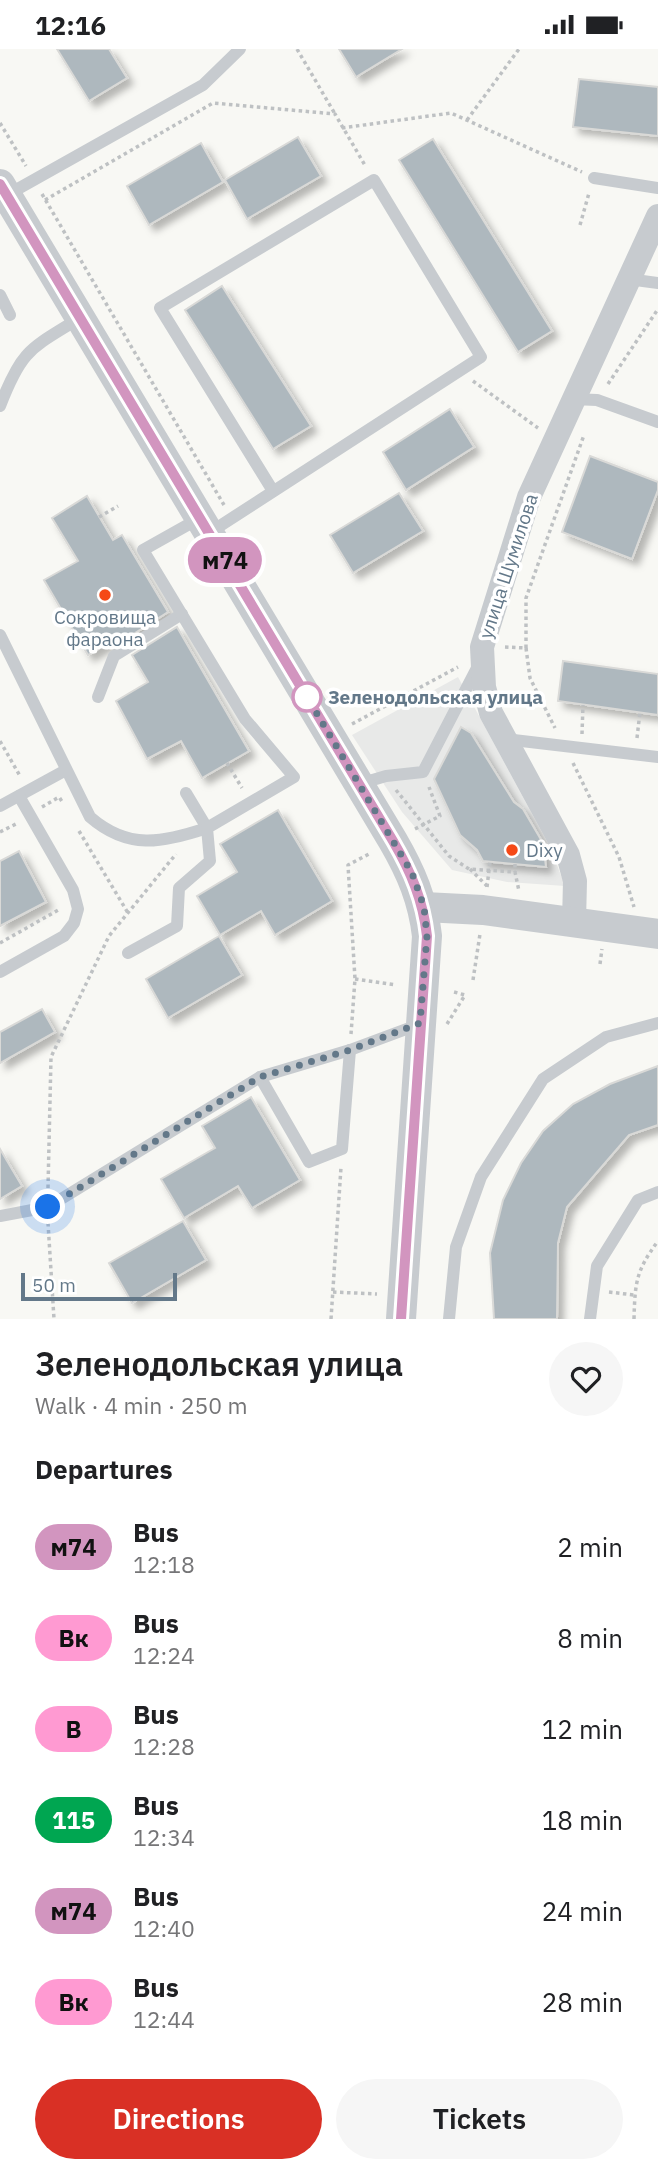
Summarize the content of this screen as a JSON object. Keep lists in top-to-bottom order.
{
  "streets": {
    "street": ["улица Шумилова"]
  },
  "places": ["Сокровища фараона", "Зеленодольская улица", "Dixy"],
  "lines": ["bus line м74"],
  "scale_bar": "50 m",
  "page": {
    "status": "12:16",
    "on_map": "м74",
    "scale": "50 m",
    "heading": [
      ["Зеленодольская улица", "Walk · 4 min · 250 m"],
      "Departures"
    ],
    "list": [
      {
        "mark": "м74",
        "name": "Bus",
        "note": "12:18",
        "value": "2 min"
      },
      {
        "mark": "Вк",
        "name": "Bus",
        "note": "12:24",
        "value": "8 min"
      },
      {
        "mark": "В",
        "name": "Bus",
        "note": "12:28",
        "value": "12 min"
      },
      {
        "mark": "115",
        "name": "Bus",
        "note": "12:34",
        "value": "18 min"
      },
      {
        "mark": "м74",
        "name": "Bus",
        "note": "12:40",
        "value": "24 min"
      },
      {
        "mark": "Вк",
        "name": "Bus",
        "note": "12:44",
        "value": "28 min"
      }
    ],
    "buttons": ["Directions", "Tickets"]
  }
}
